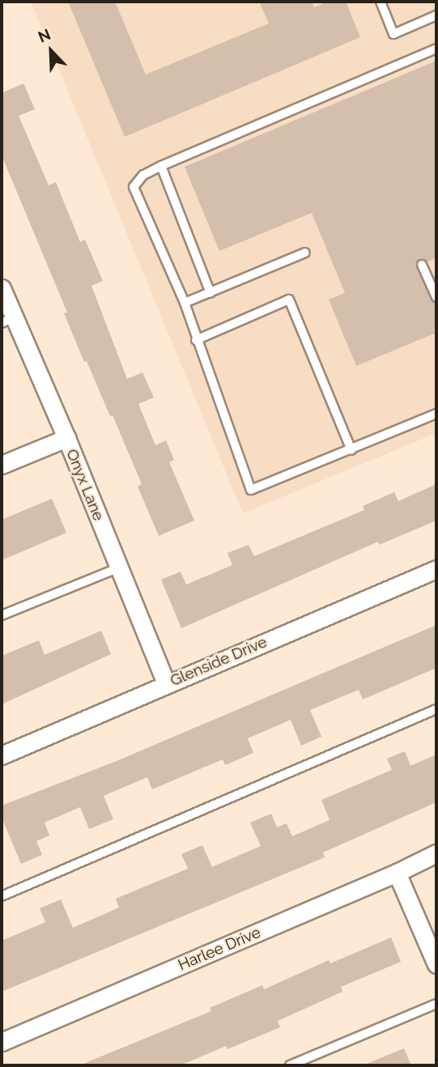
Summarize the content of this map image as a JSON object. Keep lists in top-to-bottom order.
{
  "streets": {
    "street": ["Onyx Lane", "Glenside Drive", "Harlee Drive"]
  },
  "crossings": [
    ["Onyx Lane", "Glenside Drive"]
  ],
  "north": "top left"
}
